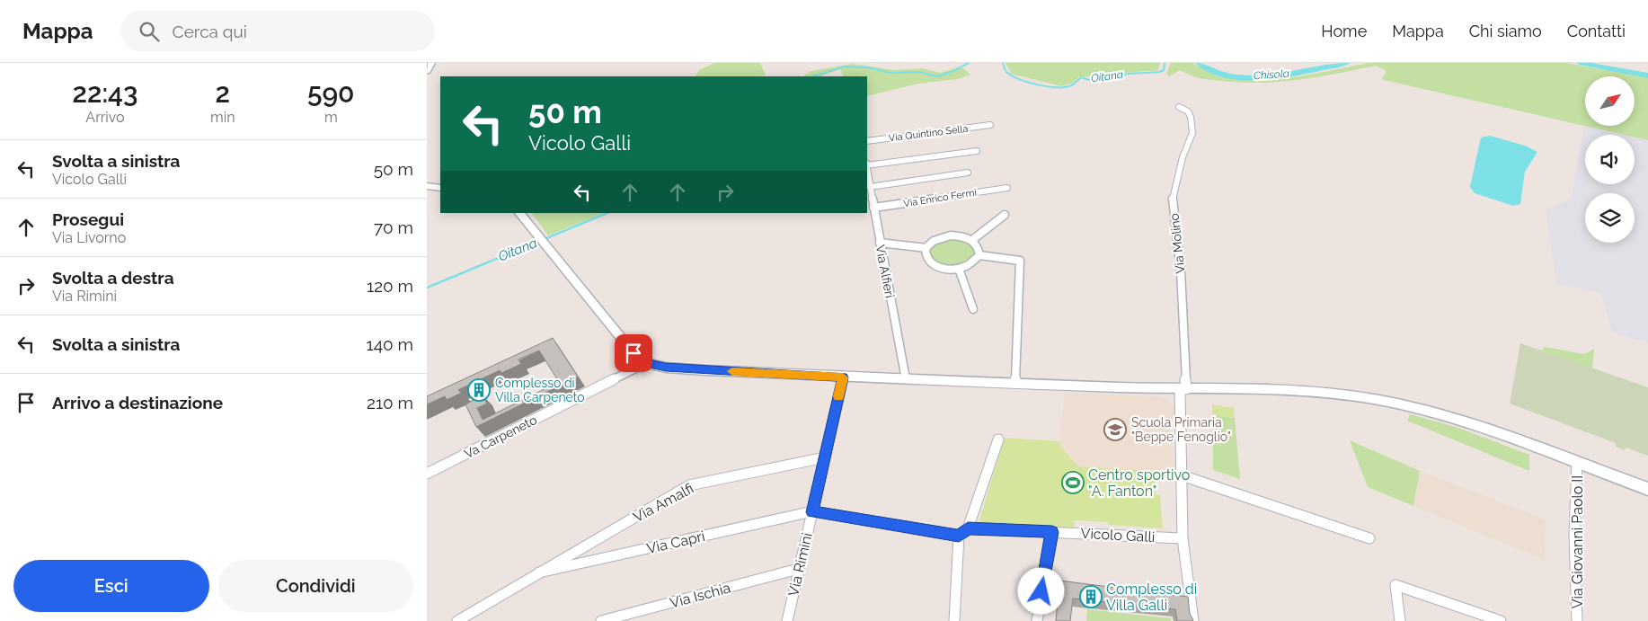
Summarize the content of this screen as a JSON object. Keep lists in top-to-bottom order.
{
  "streets": {
    "street": [
      "Via Quintino Sella",
      "Via Enrico Fermi",
      "Via Molino",
      "Via Alfieri",
      "Va Carpeneto",
      "Via Amalfi",
      "Vicolo Galli",
      "Via Capri",
      "Via Giovanni Paolo II",
      "Via Rimini",
      "Via Ischia"
    ]
  },
  "crossings": [
    ["Via Enrico Fermi", "Via Alfieri"],
    ["Via Amalfi", "Via Capri"],
    ["Via Amalfi", "Via Rimini"],
    ["Via Capri", "Via Rimini"],
    ["Via Rimini", "Via Ischia"]
  ],
  "water": ["Chisola", "Oitana"],
  "places": {
    "building": ["Complesso di Villa Carpeneto", "Complesso di Villa Galli"],
    "school or university": ["Scuola Primaria \"Beppe Fenoglio\""],
    "sports": ["Centro sportivo \"A. Fanton\""]
  },
  "north": "top right",
  "page": {
    "header": "Mappa",
    "search": "Cerca qui",
    "nav": [
      "Home",
      "Mappa",
      "Chi siamo",
      "Contatti"
    ],
    "eta": [
      "22:43",
      "Arrivo",
      "2",
      "min",
      "590",
      "m"
    ],
    "turn": ["50 m", "Vicolo Galli"],
    "list": [
      {
        "name": "Svolta a sinistra",
        "note": "Vicolo Galli",
        "value": "50 m"
      },
      {
        "name": "Prosegui",
        "note": "Via Livorno",
        "value": "70 m"
      },
      {
        "name": "Svolta a destra",
        "note": "Via Rimini",
        "value": "120 m"
      },
      {
        "name": "Svolta a sinistra",
        "value": "140 m"
      },
      {
        "name": "Arrivo a destinazione",
        "value": "210 m"
      }
    ],
    "buttons": ["Esci", "Condividi"]
  }
}
